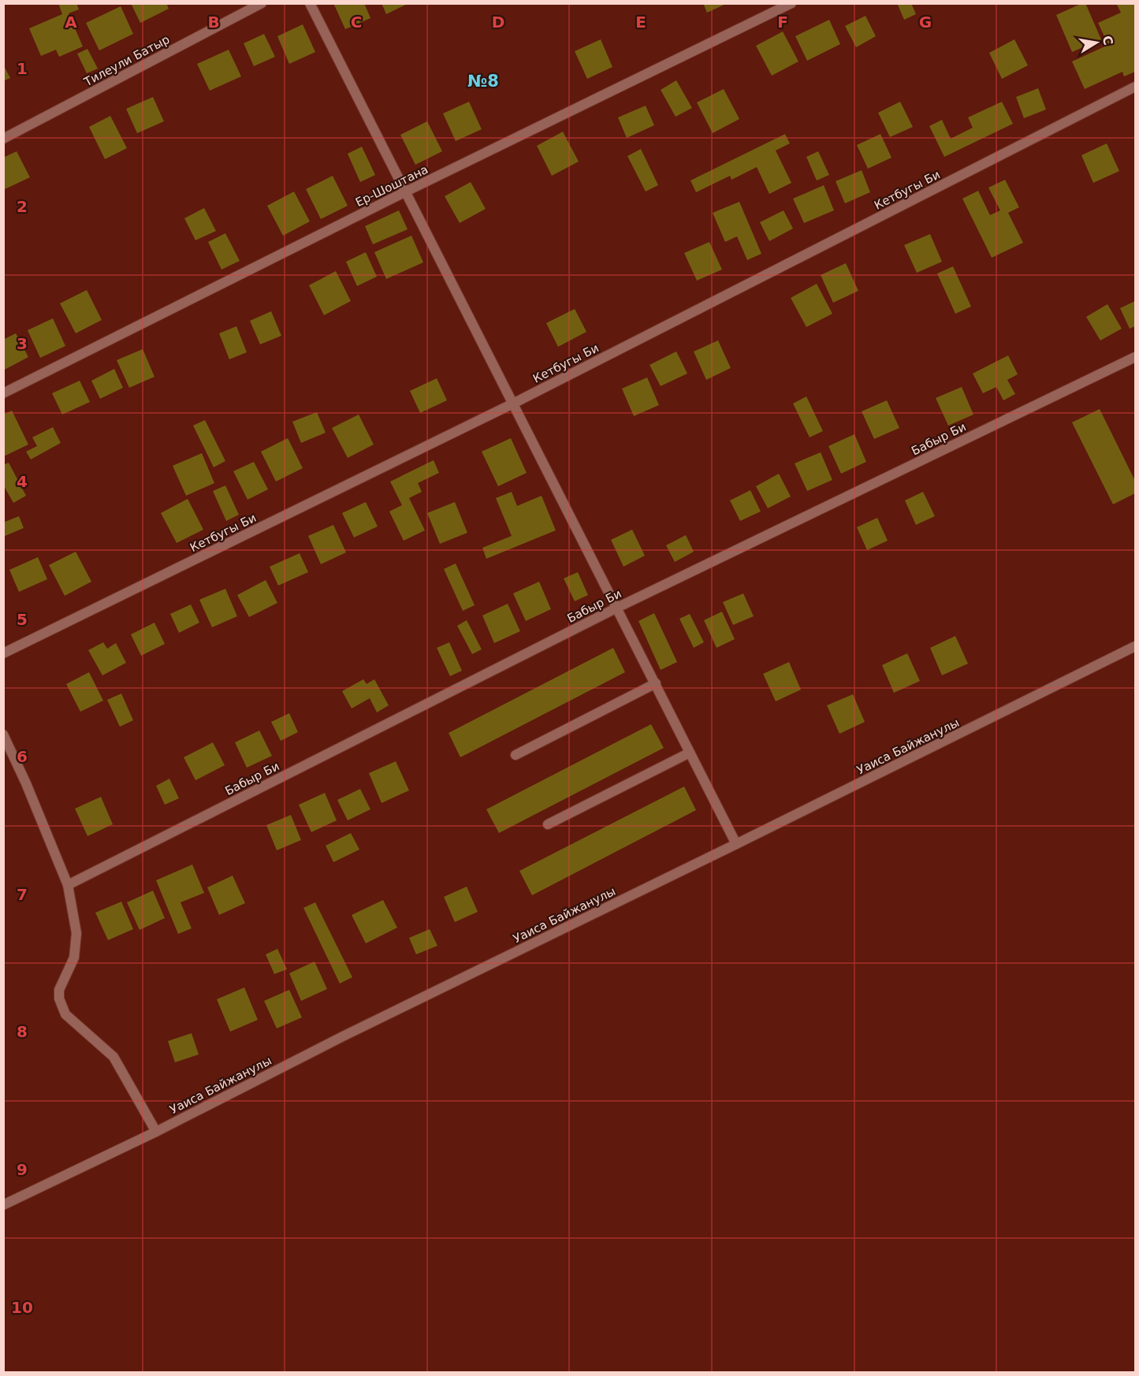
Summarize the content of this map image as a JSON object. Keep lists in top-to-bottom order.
{
  "streets": {
    "street": [
      "Тилеули Батыр",
      "Ер-Шоштана",
      "Кетбугы Би",
      "Бабыр Би",
      "Уаиса Байжанулы"
    ]
  },
  "districts": ["№8"],
  "north": "right",
  "grid": {
    "columns": [
      "A",
      "B",
      "C",
      "D",
      "E",
      "F",
      "G"
    ],
    "rows": [
      "1",
      "2",
      "3",
      "4",
      "5",
      "6",
      "7",
      "8",
      "9",
      "10"
    ]
  }
}
